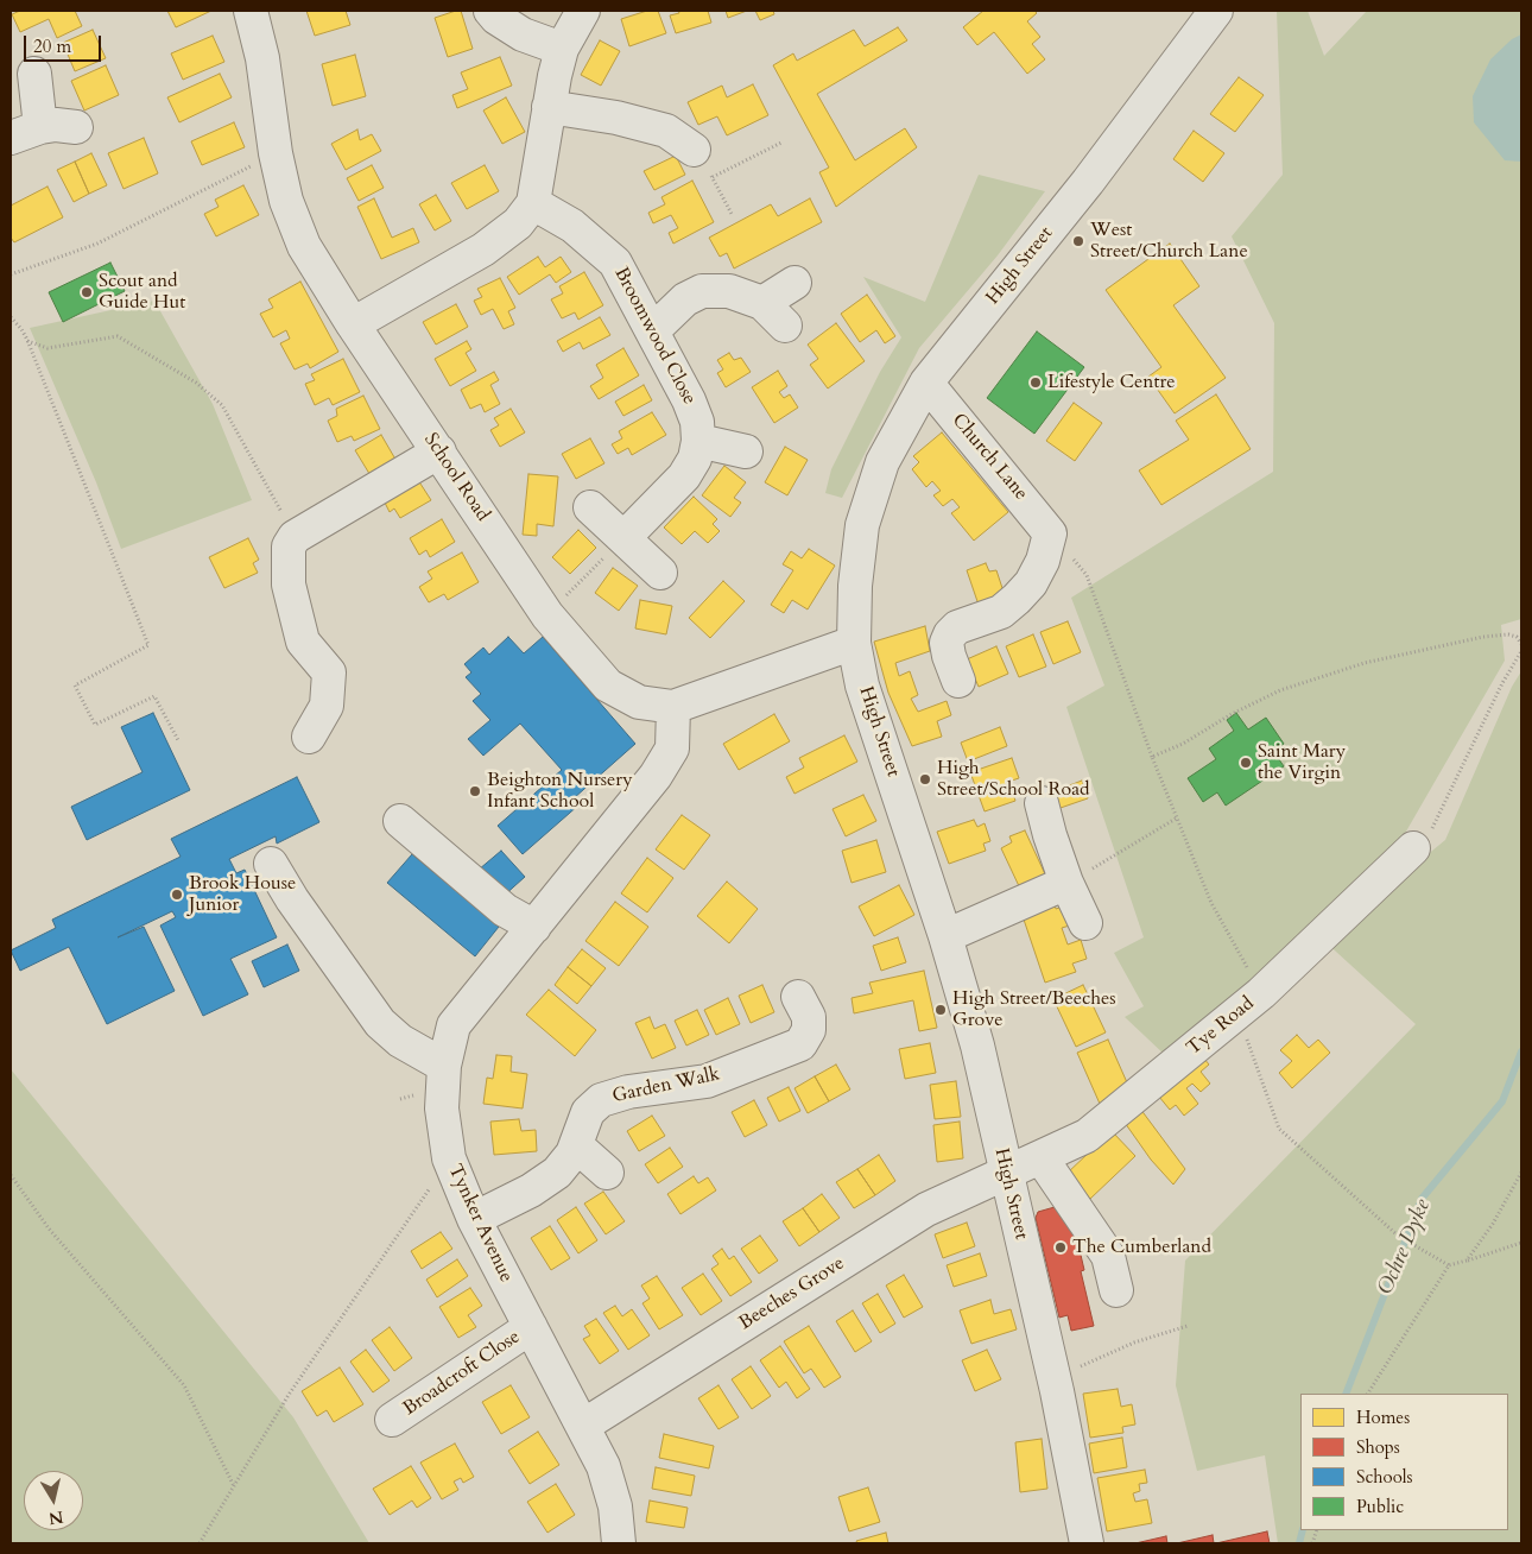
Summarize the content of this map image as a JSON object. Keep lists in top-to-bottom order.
{
  "streets": {
    "street": [
      "High Street",
      "Broomwood Close",
      "Church Lane",
      "School Road",
      "Tye Road",
      "Garden Walk",
      "Tynker Avenue",
      "Beeches Grove",
      "Broadcroft Close"
    ]
  },
  "crossings": [
    ["High Street", "Church Lane"],
    ["High Street", "School Road"],
    ["High Street", "Tye Road"],
    ["High Street", "Beeches Grove"],
    ["School Road", "Tynker Avenue"],
    ["Tye Road", "Beeches Grove"],
    ["Garden Walk", "Tynker Avenue"],
    ["Tynker Avenue", "Beeches Grove"],
    ["Tynker Avenue", "Broadcroft Close"]
  ],
  "water": ["Ochre Dyke"],
  "places": [
    "West Street/Church Lane",
    "Scout and Guide Hut",
    "Lifestyle Centre",
    "Saint Mary the Virgin",
    "High Street/School Road",
    "Beighton Nursery Infant School",
    "Brook House Junior",
    "High Street/Beeches Grove",
    "The Cumberland"
  ],
  "legend": [
    "Homes",
    "Shops",
    "Schools",
    "Public"
  ],
  "scale_bar": "20 m",
  "north": "bottom"
}
